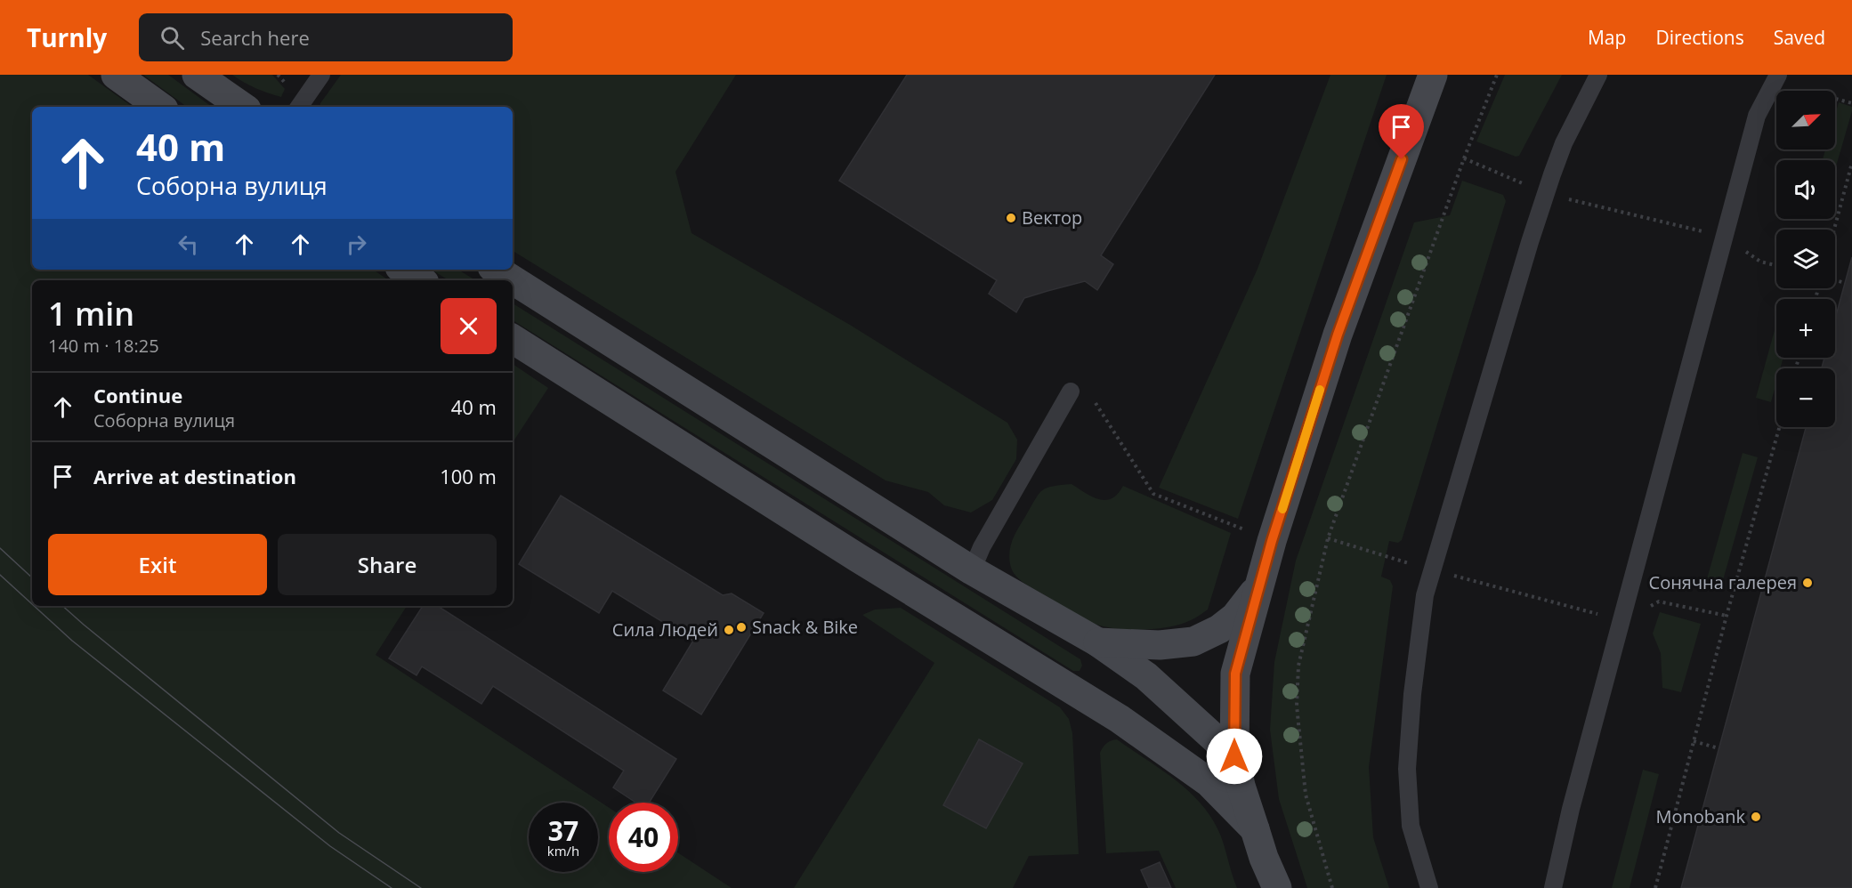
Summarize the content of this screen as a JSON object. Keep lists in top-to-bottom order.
{
  "places": [
    "Вектор",
    "Сонячна галерея",
    "Snack & Bike",
    "Сила Людей",
    "Monobank"
  ],
  "north": "top right",
  "page": {
    "header": "Turnly",
    "search": "Search here",
    "nav": ["Map", "Directions", "Saved"],
    "map_buttons": ["+", "−"],
    "turn": ["40 m", "Соборна вулиця"],
    "heading": ["1 min", "140 m · 18:25"],
    "list": [
      {
        "name": "Continue",
        "note": "Соборна вулиця",
        "value": "40 m"
      },
      {
        "name": "Arrive at destination",
        "value": "100 m"
      }
    ],
    "buttons": ["Exit", "Share"],
    "speed": "37 km/h",
    "limit": "40"
  }
}
